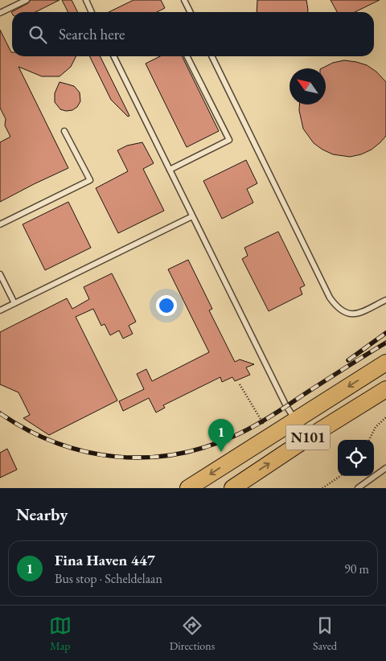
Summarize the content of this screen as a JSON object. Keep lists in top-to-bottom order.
{
  "streets": {
    "main road": ["N101"]
  },
  "north": "top left",
  "page": {
    "search": "Search here",
    "pins": "1",
    "heading": "Nearby",
    "list": [
      {
        "mark": "1",
        "name": "Fina Haven 447",
        "note": "Bus stop · Scheldelaan",
        "value": "90 m"
      }
    ],
    "nav": ["Map", "Directions", "Saved"]
  }
}
